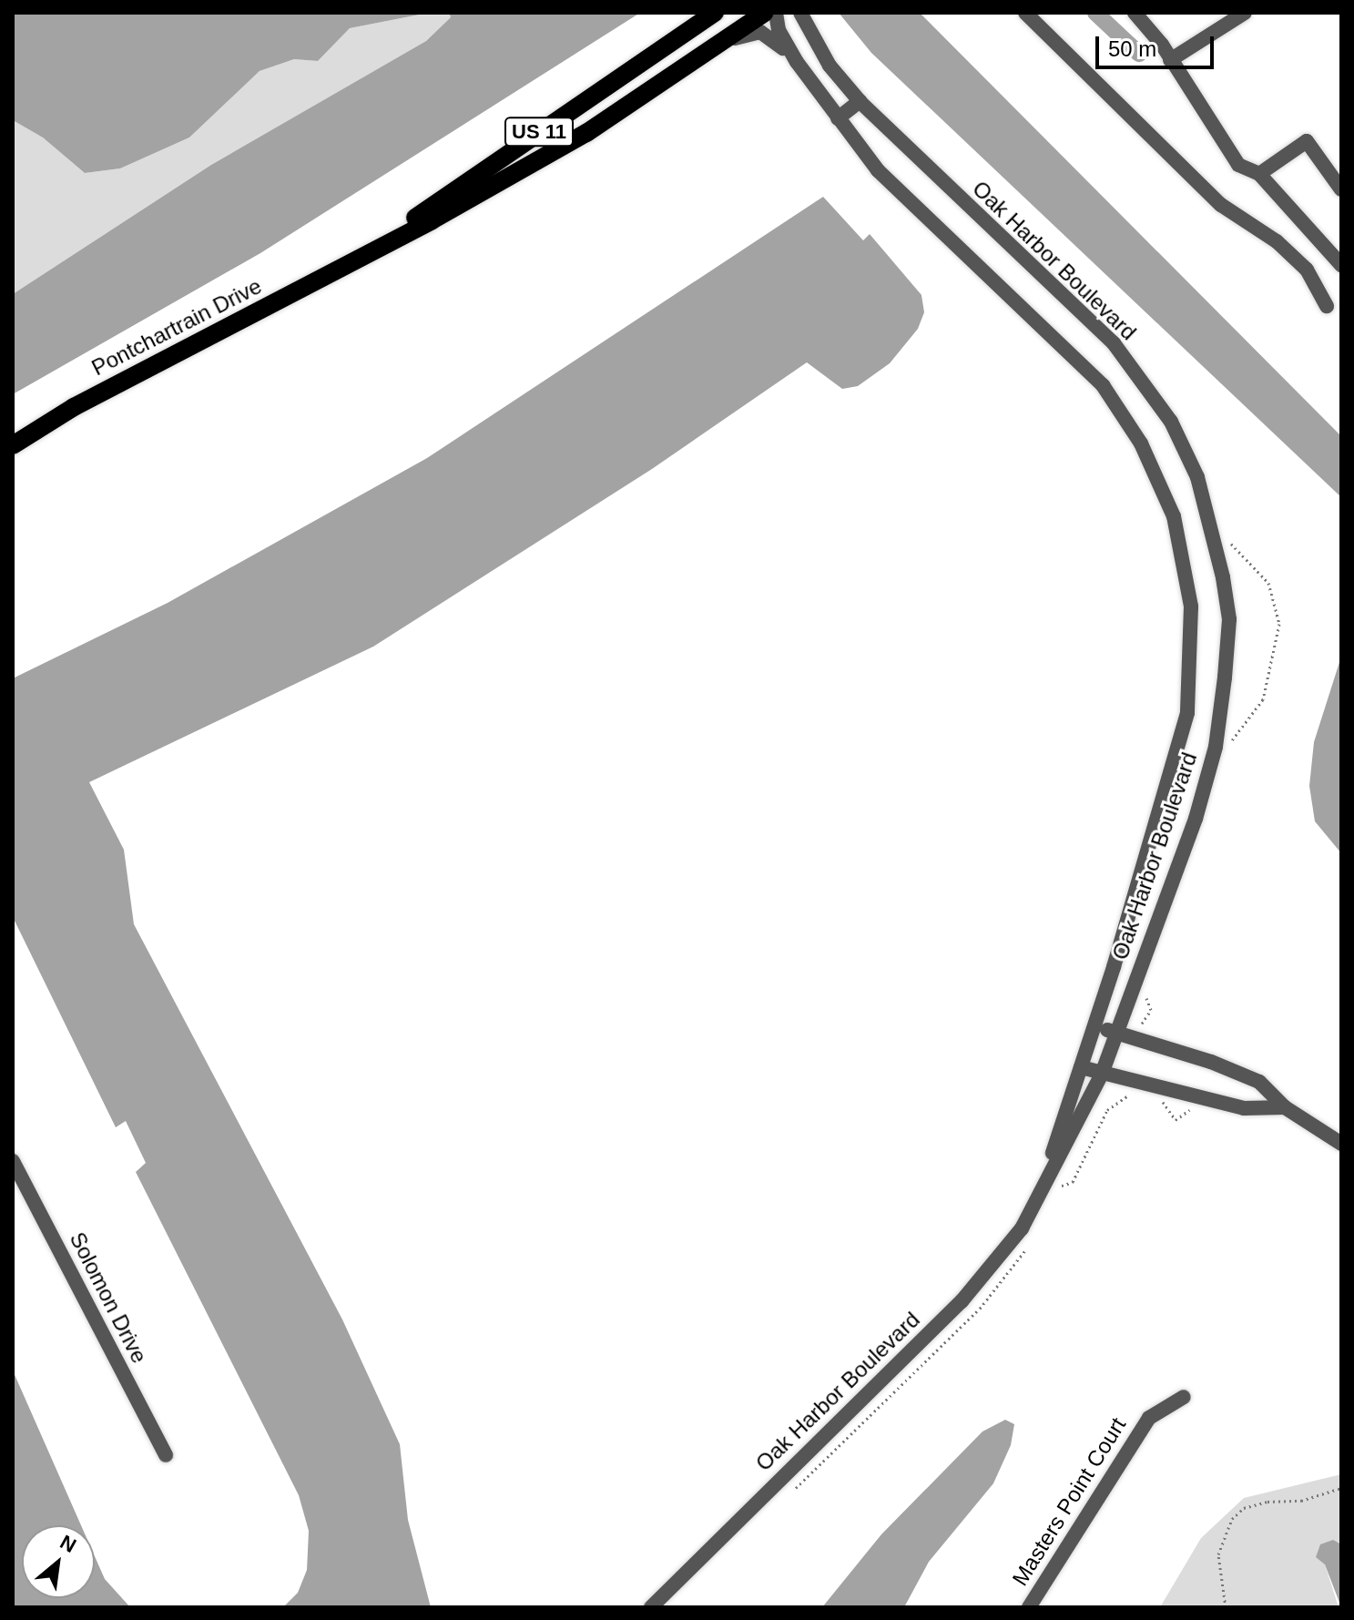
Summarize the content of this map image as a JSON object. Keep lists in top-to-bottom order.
{
  "streets": {
    "main road": ["US 11", "Pontchartrain Drive"],
    "street": ["Oak Harbor Boulevard", "Solomon Drive", "Masters Point Court"]
  },
  "scale_bar": "50 m",
  "north": "top right"
}
